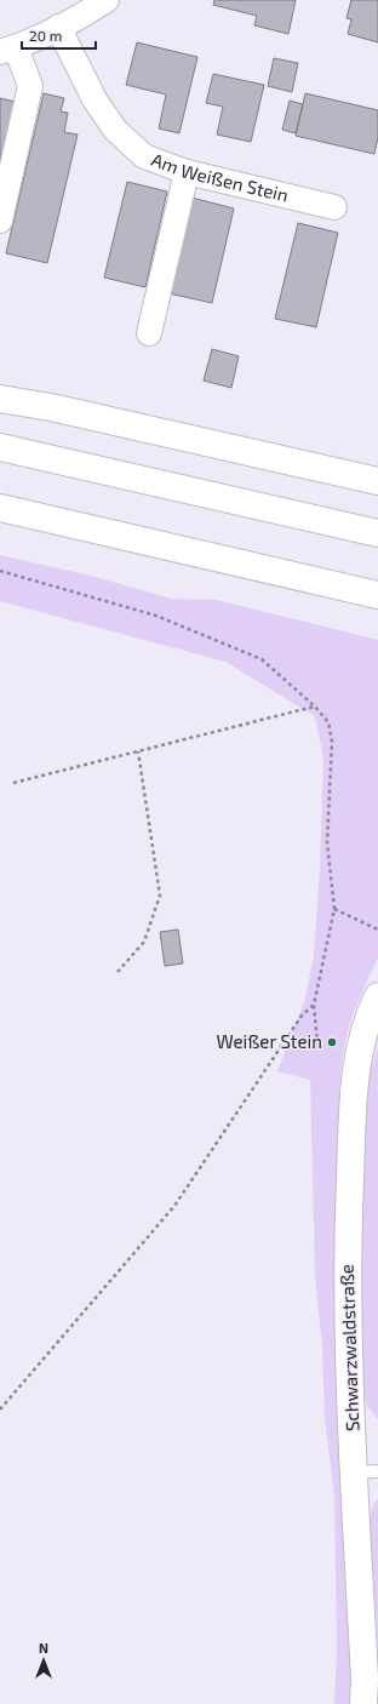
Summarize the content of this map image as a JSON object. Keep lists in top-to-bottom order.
{
  "streets": {
    "main road": ["Schwarzwaldstraße"],
    "street": ["Am Weißen Stein"]
  },
  "places": ["Weißer Stein"],
  "scale_bar": "20 m",
  "north": "top"
}
